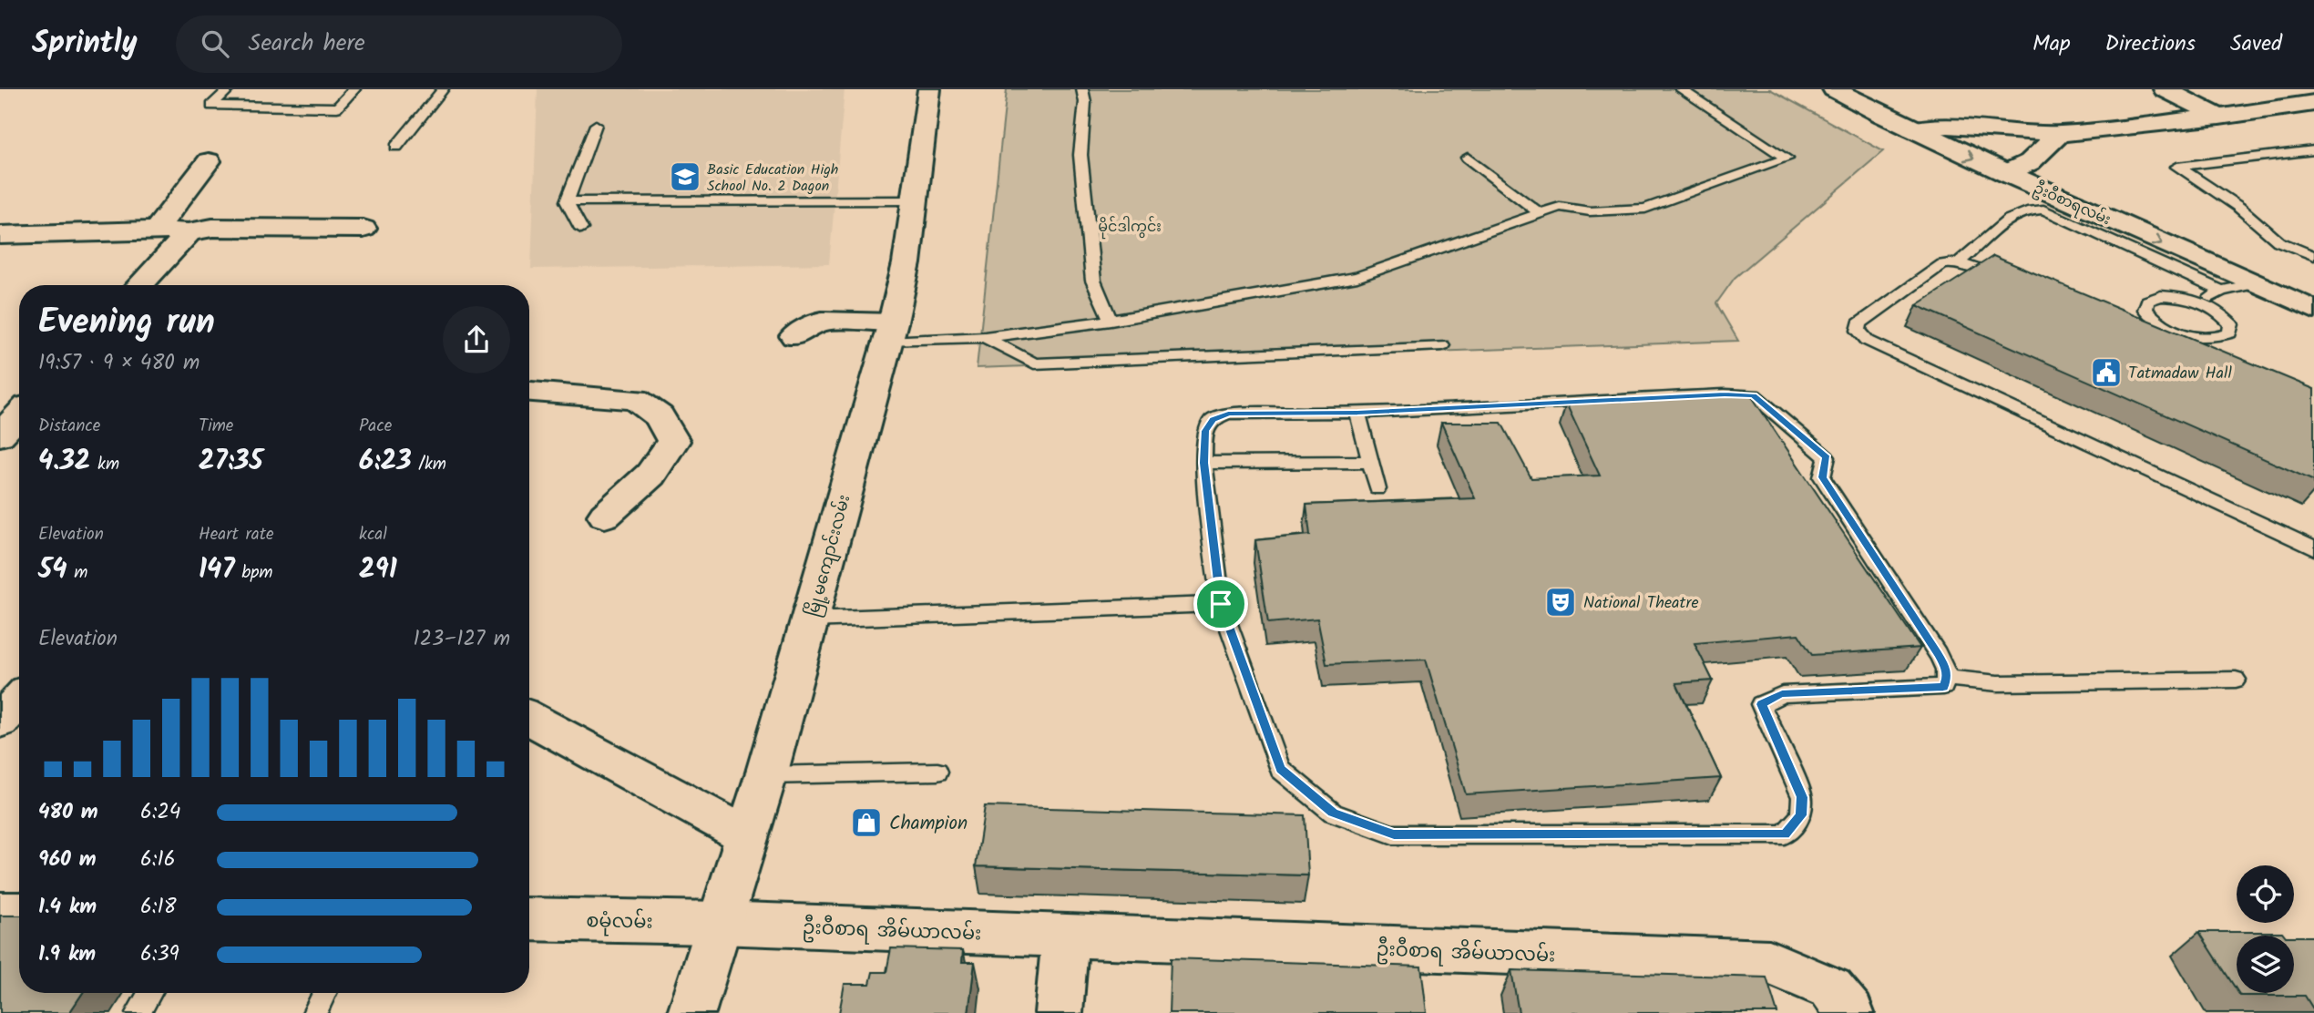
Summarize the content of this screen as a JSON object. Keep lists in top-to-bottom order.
{
  "streets": {
    "street": [
      "ဦးဝီစာရလမ်း",
      "မြို့မကျောင်းလမ်း",
      "စမုံလမ်း",
      "ဦးဝီစာရ အိမ်ယာလမ်း"
    ]
  },
  "crossings": [
    ["မြို့မကျောင်းလမ်း", "စမုံလမ်း"],
    ["မြို့မကျောင်းလမ်း", "ဦးဝီစာရ အိမ်ယာလမ်း"],
    ["စမုံလမ်း", "ဦးဝီစာရ အိမ်ယာလမ်း"]
  ],
  "parks": ["မိုင်ဒါကွင်း"],
  "places": {
    "school or university": ["Basic Education High School No. 2 Dagon"],
    "public building": ["Tatmadaw Hall"],
    "theatre": ["National Theatre"],
    "shop": ["Champion"]
  },
  "page": {
    "header": "Sprintly",
    "search": "Search here",
    "nav": ["Map", "Directions", "Saved"],
    "heading": ["Evening run", "19:57 · 9 × 480 m"],
    "stats": [
      ["Distance", "4.32 km"],
      ["Time", "27:35"],
      ["Pace", "6:23 /km"],
      ["Elevation", "54 m"],
      ["Heart rate", "147 bpm"],
      ["kcal", "291"]
    ],
    "chart": ["Elevation", "123–127 m"],
    "list": [
      {
        "name": "480 m",
        "note": "6:24"
      },
      {
        "name": "960 m",
        "note": "6:16"
      },
      {
        "name": "1.4 km",
        "note": "6:18"
      },
      {
        "name": "1.9 km",
        "note": "6:39"
      }
    ]
  }
}
